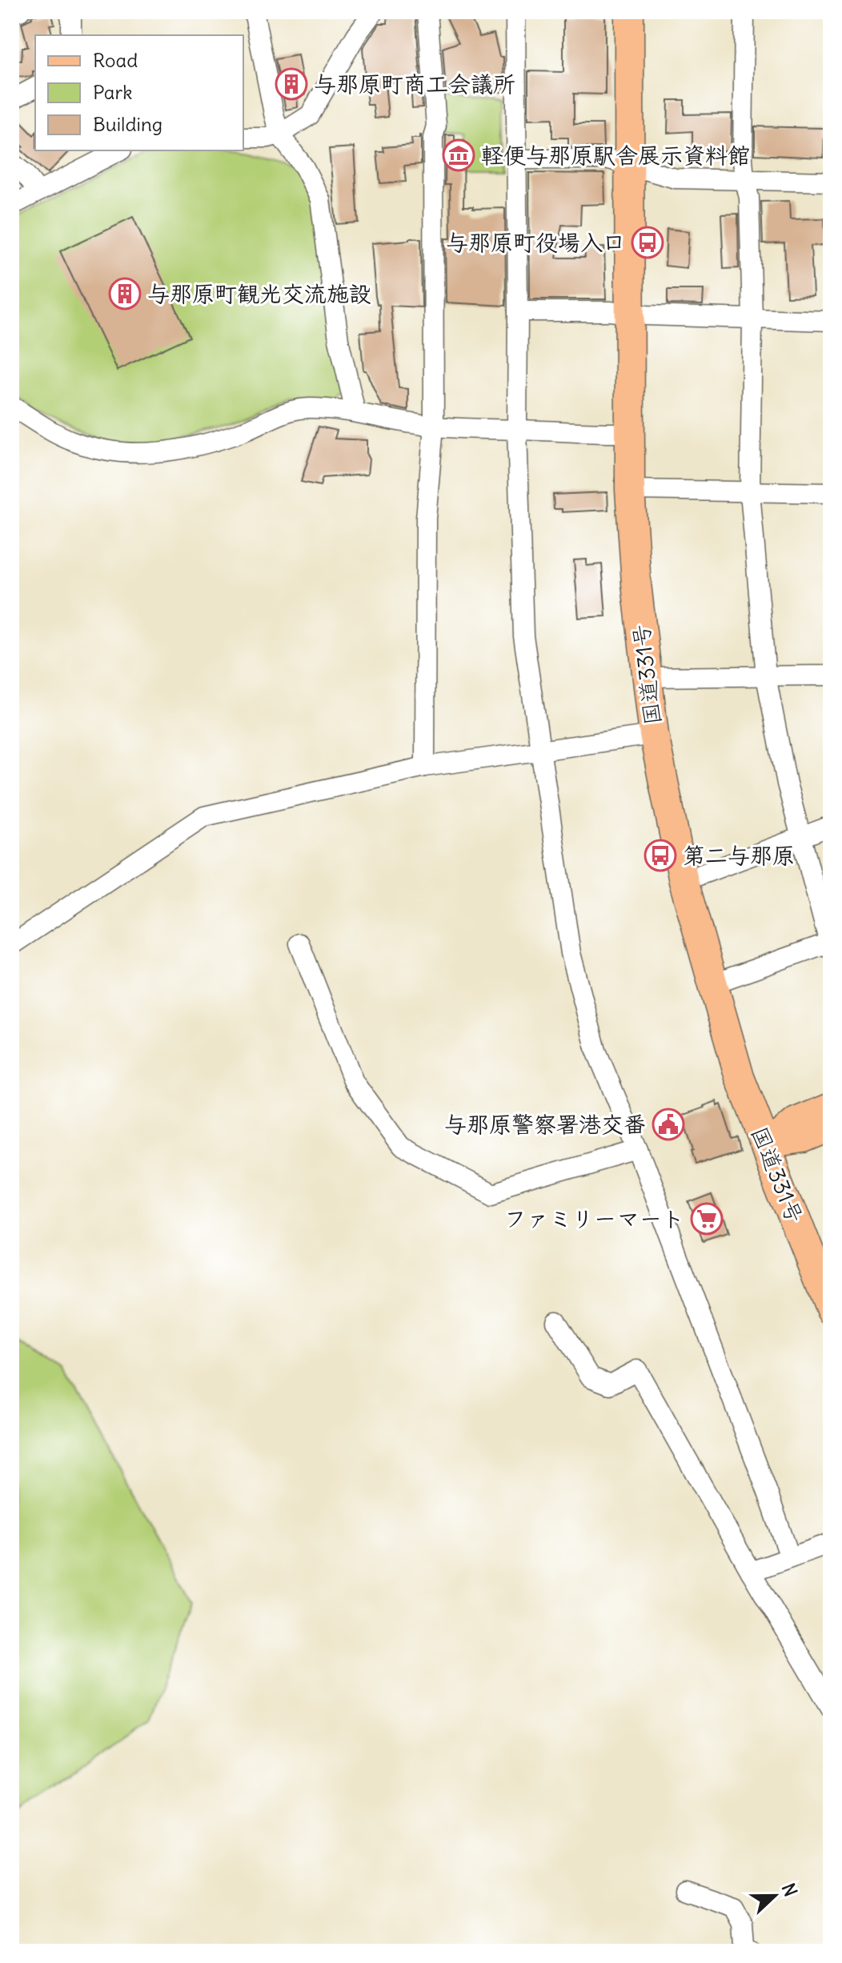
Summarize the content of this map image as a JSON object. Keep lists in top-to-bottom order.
{
  "streets": {
    "highway": ["国道331号"]
  },
  "places": {
    "building": ["与那原町商工会議所", "与那原町観光交流施設"],
    "museum": ["軽便与那原駅舎展示資料館"],
    "bus stop": ["与那原町役場入口", "第二与那原"],
    "public building": ["与那原警察署港交番"],
    "supermarket": ["ファミリーマート"]
  },
  "legend": ["Road", "Park", "Building"],
  "north": "right"
}
